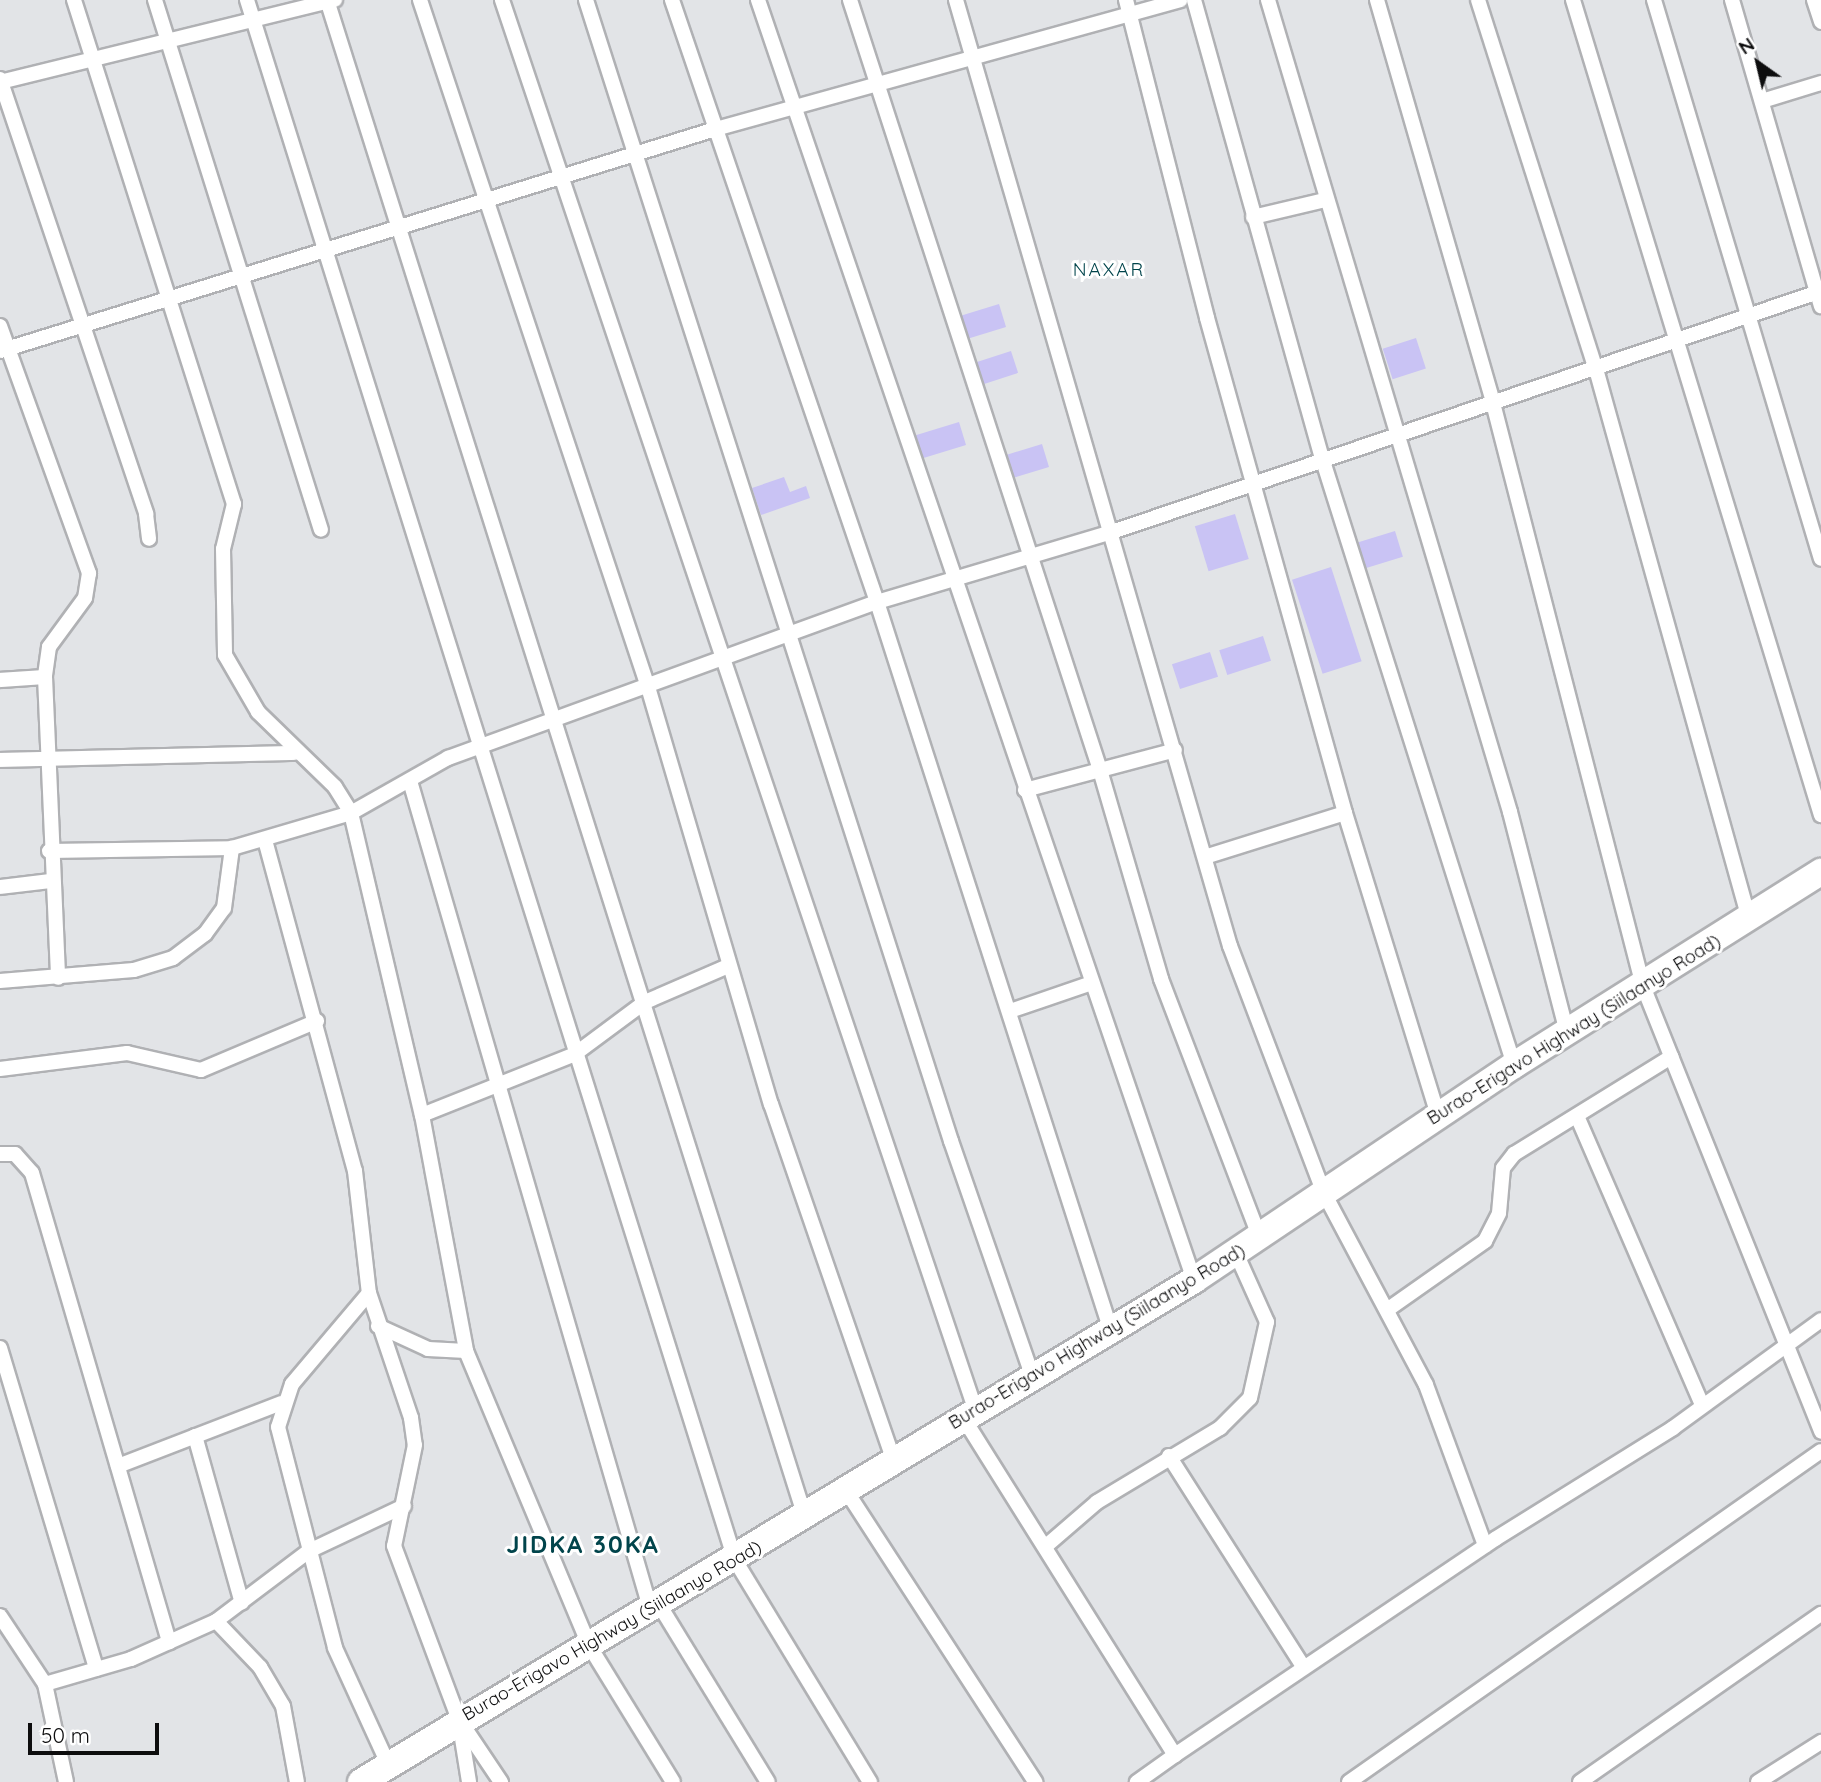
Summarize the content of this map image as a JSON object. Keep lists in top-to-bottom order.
{
  "streets": {
    "highway": ["Burao-Erigavo Highway (Siilaanyo Road)"]
  },
  "districts": ["NAXAR", "JIDKA 30KA"],
  "scale_bar": "50 m",
  "north": "top left"
}
